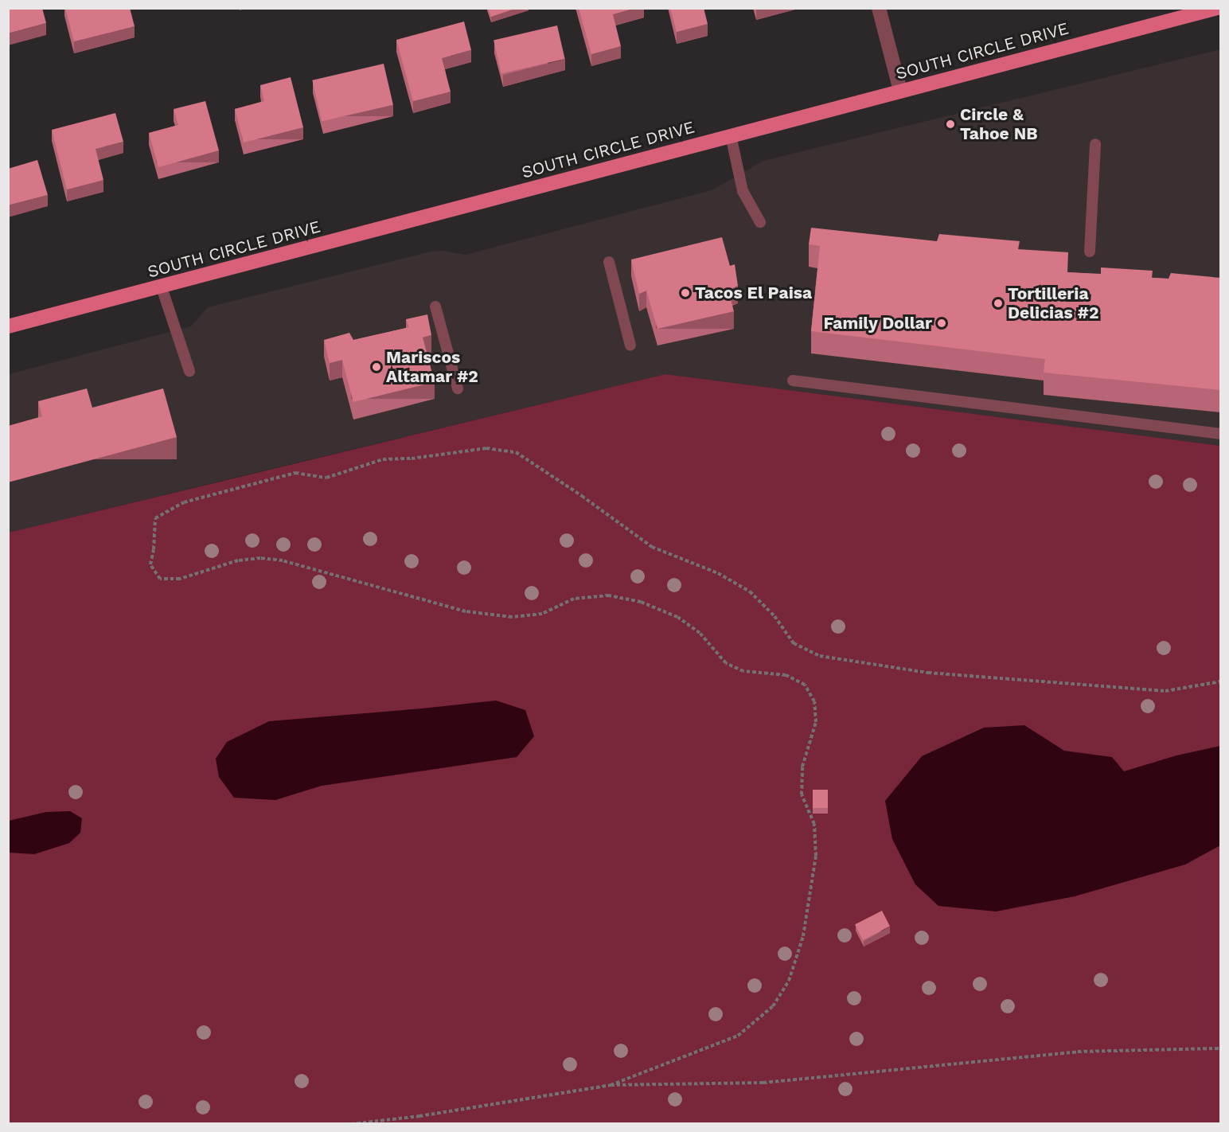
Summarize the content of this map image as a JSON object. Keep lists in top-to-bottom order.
{
  "streets": {
    "main road": ["SOUTH CIRCLE DRIVE"]
  },
  "places": [
    "Circle & Tahoe NB",
    "Tacos El Paisa",
    "Tortilleria Delicias #2",
    "Family Dollar",
    "Mariscos Altamar #2"
  ]
}
